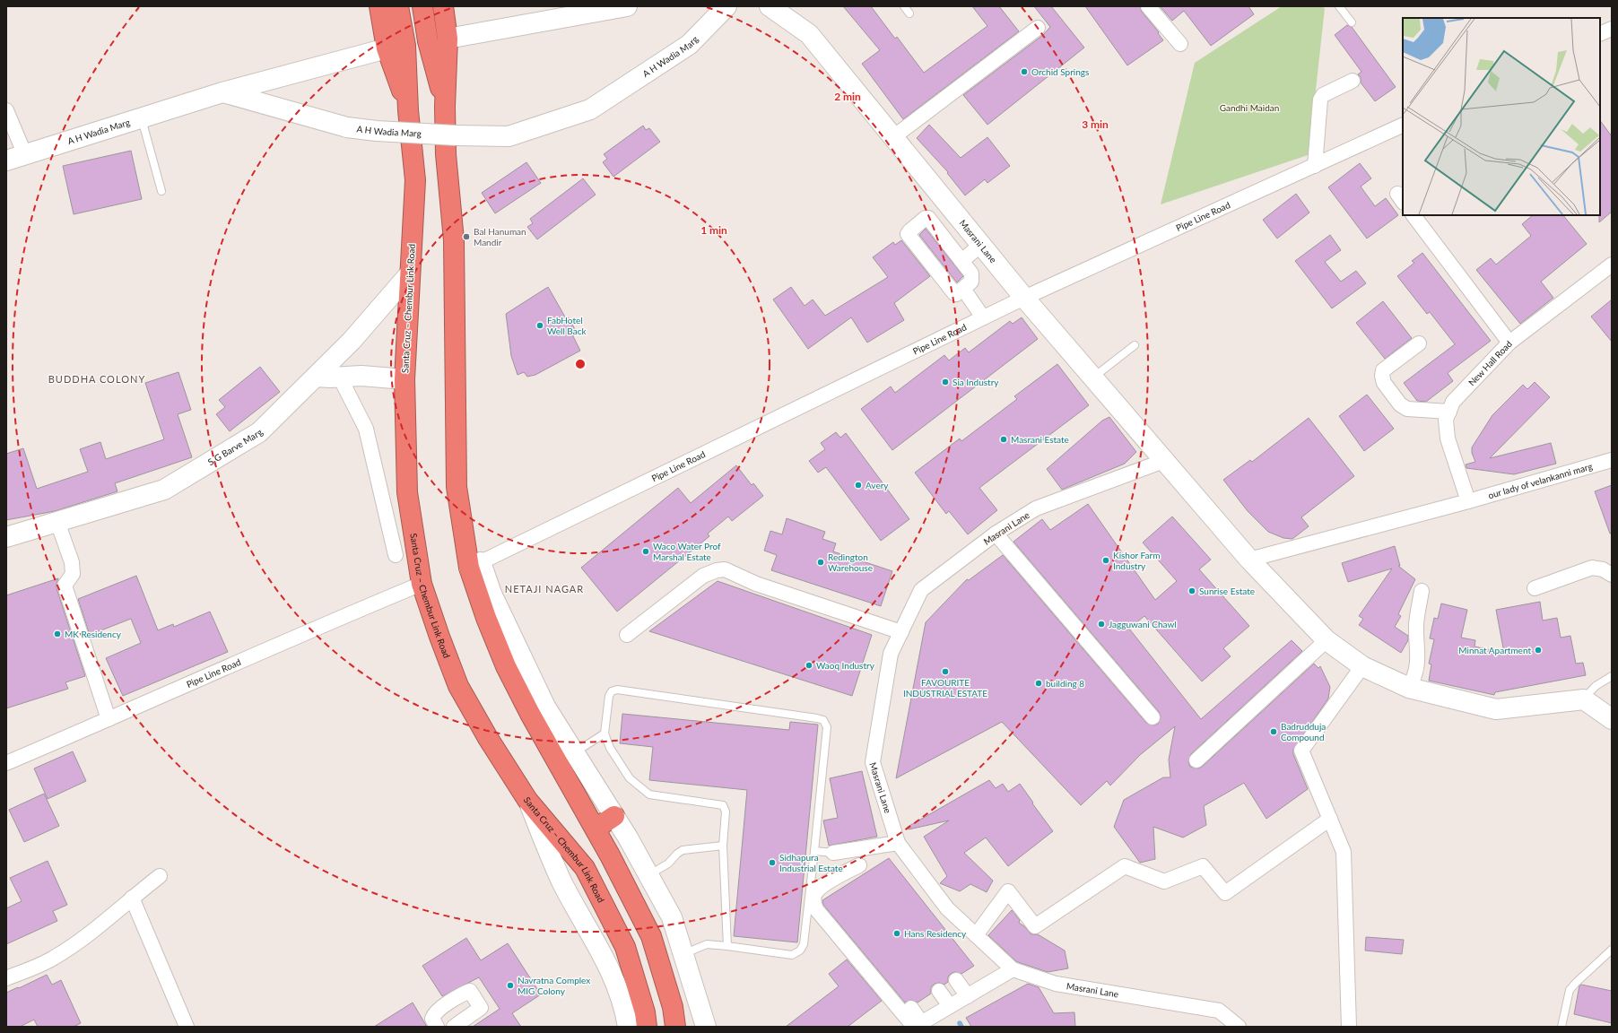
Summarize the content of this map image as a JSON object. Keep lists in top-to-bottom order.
{
  "streets": {
    "highway": ["Santa Cruz – Chembur Link Road"],
    "street": [
      "A H Wadia Marg",
      "Pipe Line Road",
      "Masrani Lane",
      "New Hall Road",
      "S G Barve Marg",
      "our lady of velankanni marg"
    ]
  },
  "crossings": [
    ["Pipe Line Road", "Masrani Lane"],
    ["Pipe Line Road", "Santa Cruz – Chembur Link Road"],
    ["Santa Cruz – Chembur Link Road", "S G Barve Marg"],
    ["New Hall Road", "our lady of velankanni marg"]
  ],
  "districts": ["BUDDHA COLONY", "NETAJI NAGAR"],
  "parks": ["Gandhi Maidan"],
  "places": [
    "Orchid Springs",
    "Bal Hanuman Mandir",
    "FabHotel Well Back",
    "Sia Industry",
    "Masrani Estate",
    "Avery",
    "Waco Water Prof Marshal Estate",
    "Kishor Farm Industry",
    "Redington Warehouse",
    "Sunrise Estate",
    "Jagguwani Chawl",
    "MK Residency",
    "Minnat Apartment",
    "Waoq Industry",
    "FAVOURITE INDUSTRIAL ESTATE",
    "building 8",
    "Badrudduja Compound",
    "Sidhapura Industrial Estate",
    "Hans Residency",
    "Navratna Complex MIG Colony"
  ],
  "rings": ["2 min", "3 min", "1 min"]
}
